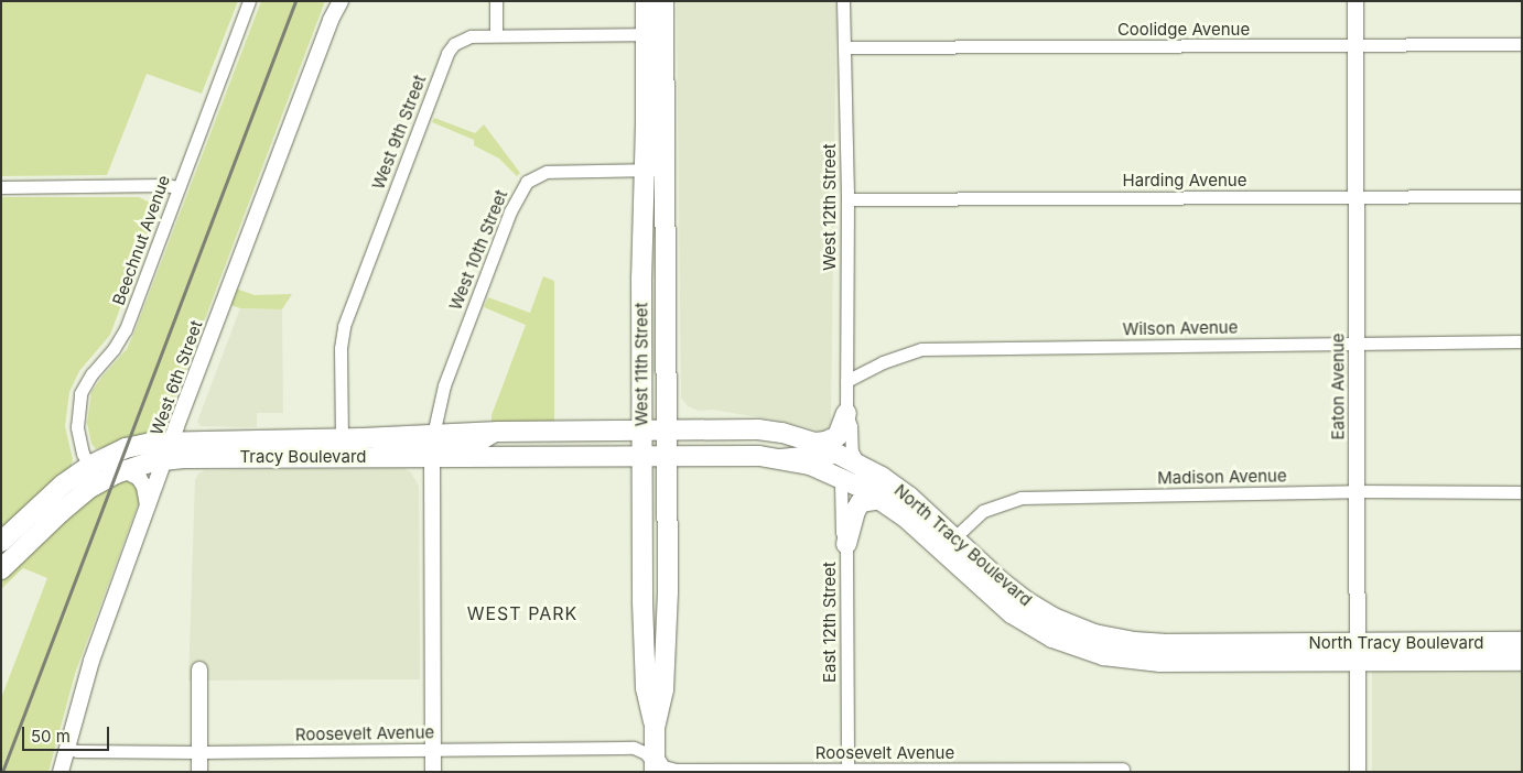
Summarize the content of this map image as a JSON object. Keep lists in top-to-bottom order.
{
  "streets": {
    "main road": ["West 11th Street", "Tracy Boulevard", "North Tracy Boulevard"],
    "street": [
      "Coolidge Avenue",
      "West 9th Street",
      "Harding Avenue",
      "West 12th Street",
      "Beechnut Avenue",
      "West 10th Street",
      "Wilson Avenue",
      "West 6th Street",
      "Eaton Avenue",
      "Madison Avenue",
      "East 12th Street",
      "Roosevelt Avenue"
    ]
  },
  "crossings": [
    ["Coolidge Avenue", "West 12th Street"],
    ["Coolidge Avenue", "Eaton Avenue"],
    ["West 9th Street", "West 11th Street"],
    ["West 9th Street", "Tracy Boulevard"],
    ["Harding Avenue", "West 12th Street"],
    ["Harding Avenue", "Eaton Avenue"],
    ["West 12th Street", "Wilson Avenue"],
    ["Beechnut Avenue", "Tracy Boulevard"],
    ["West 10th Street", "West 11th Street"],
    ["West 10th Street", "Tracy Boulevard"],
    ["Wilson Avenue", "Eaton Avenue"],
    ["West 11th Street", "Tracy Boulevard"],
    ["West 11th Street", "North Tracy Boulevard"],
    ["West 11th Street", "Roosevelt Avenue"],
    ["West 6th Street", "Tracy Boulevard"],
    ["West 6th Street", "Roosevelt Avenue"],
    ["Eaton Avenue", "Madison Avenue"],
    ["Eaton Avenue", "North Tracy Boulevard"],
    ["Tracy Boulevard", "North Tracy Boulevard"],
    ["Madison Avenue", "North Tracy Boulevard"],
    ["North Tracy Boulevard", "East 12th Street"],
    ["East 12th Street", "Roosevelt Avenue"]
  ],
  "districts": ["WEST PARK"],
  "scale_bar": "50 m"
}
